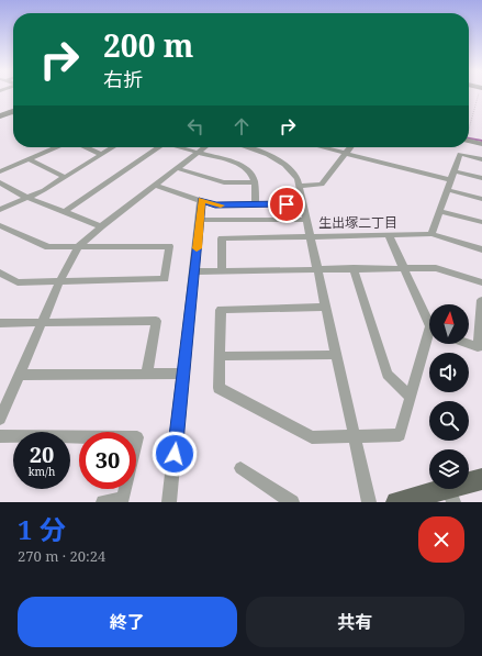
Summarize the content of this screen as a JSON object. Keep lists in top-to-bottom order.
{
  "districts": ["生出塚二丁目"],
  "north": "top",
  "page": {
    "turn": ["200 m", "右折"],
    "speed": "20 km/h",
    "limit": "30",
    "heading": ["1 分", "270 m · 20:24"],
    "buttons": ["終了", "共有"]
  }
}
